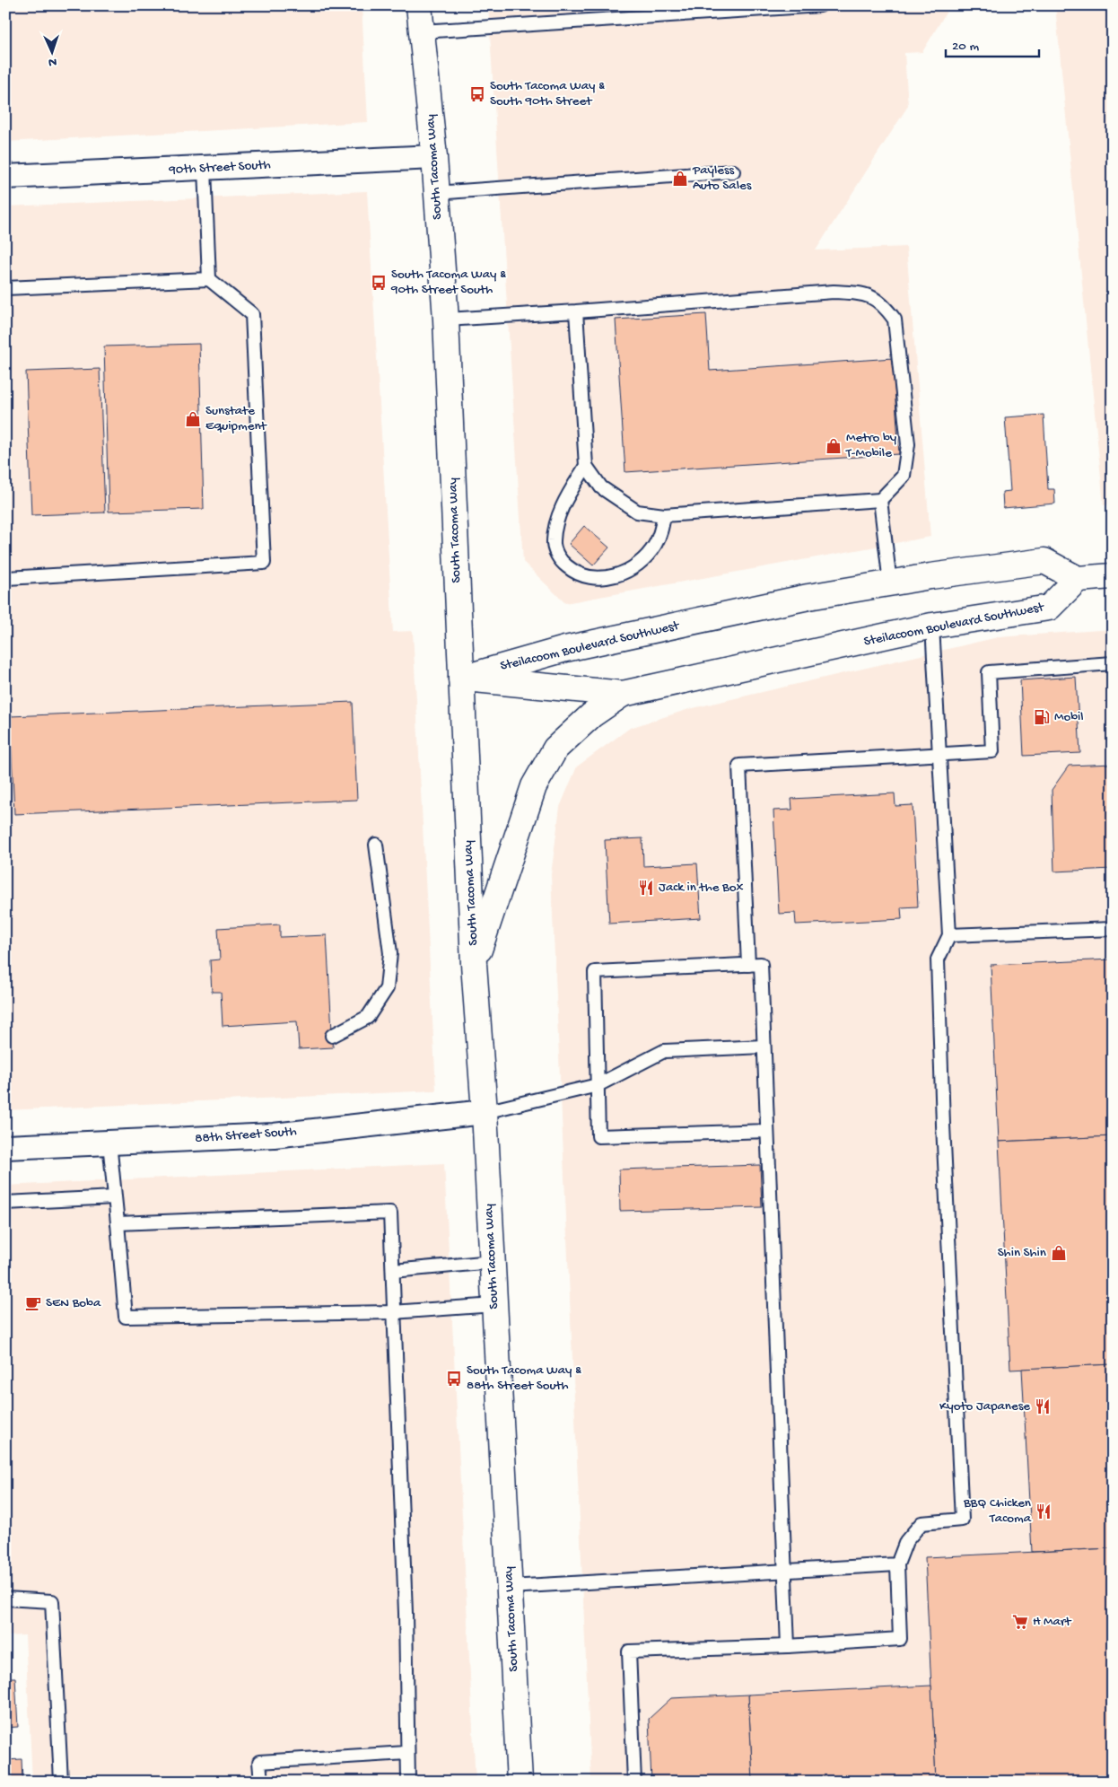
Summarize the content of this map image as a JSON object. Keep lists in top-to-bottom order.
{
  "streets": {
    "main road": ["South Tacoma Way", "Steilacoom Boulevard Southwest"],
    "street": ["90th Street South", "88th Street South"]
  },
  "crossings": [
    ["South Tacoma Way", "90th Street South"],
    ["South Tacoma Way", "Steilacoom Boulevard Southwest"],
    ["South Tacoma Way", "88th Street South"]
  ],
  "places": {
    "bus stop": ["South Tacoma Way & South 90th Street", "South Tacoma Way & 90th Street South", "South Tacoma Way & 88th Street South"],
    "shop": [
      "Payless Auto Sales",
      "Sunstate Equipment",
      "Metro by T-Mobile",
      "Shin Shin"
    ],
    "fuel station": ["Mobil"],
    "restaurant": ["Jack in the Box", "Kyoto Japanese", "BBQ Chicken Tacoma"],
    "cafe": ["SEN Boba"],
    "supermarket": ["H Mart"]
  },
  "scale_bar": "20 m",
  "north": "bottom"
}
